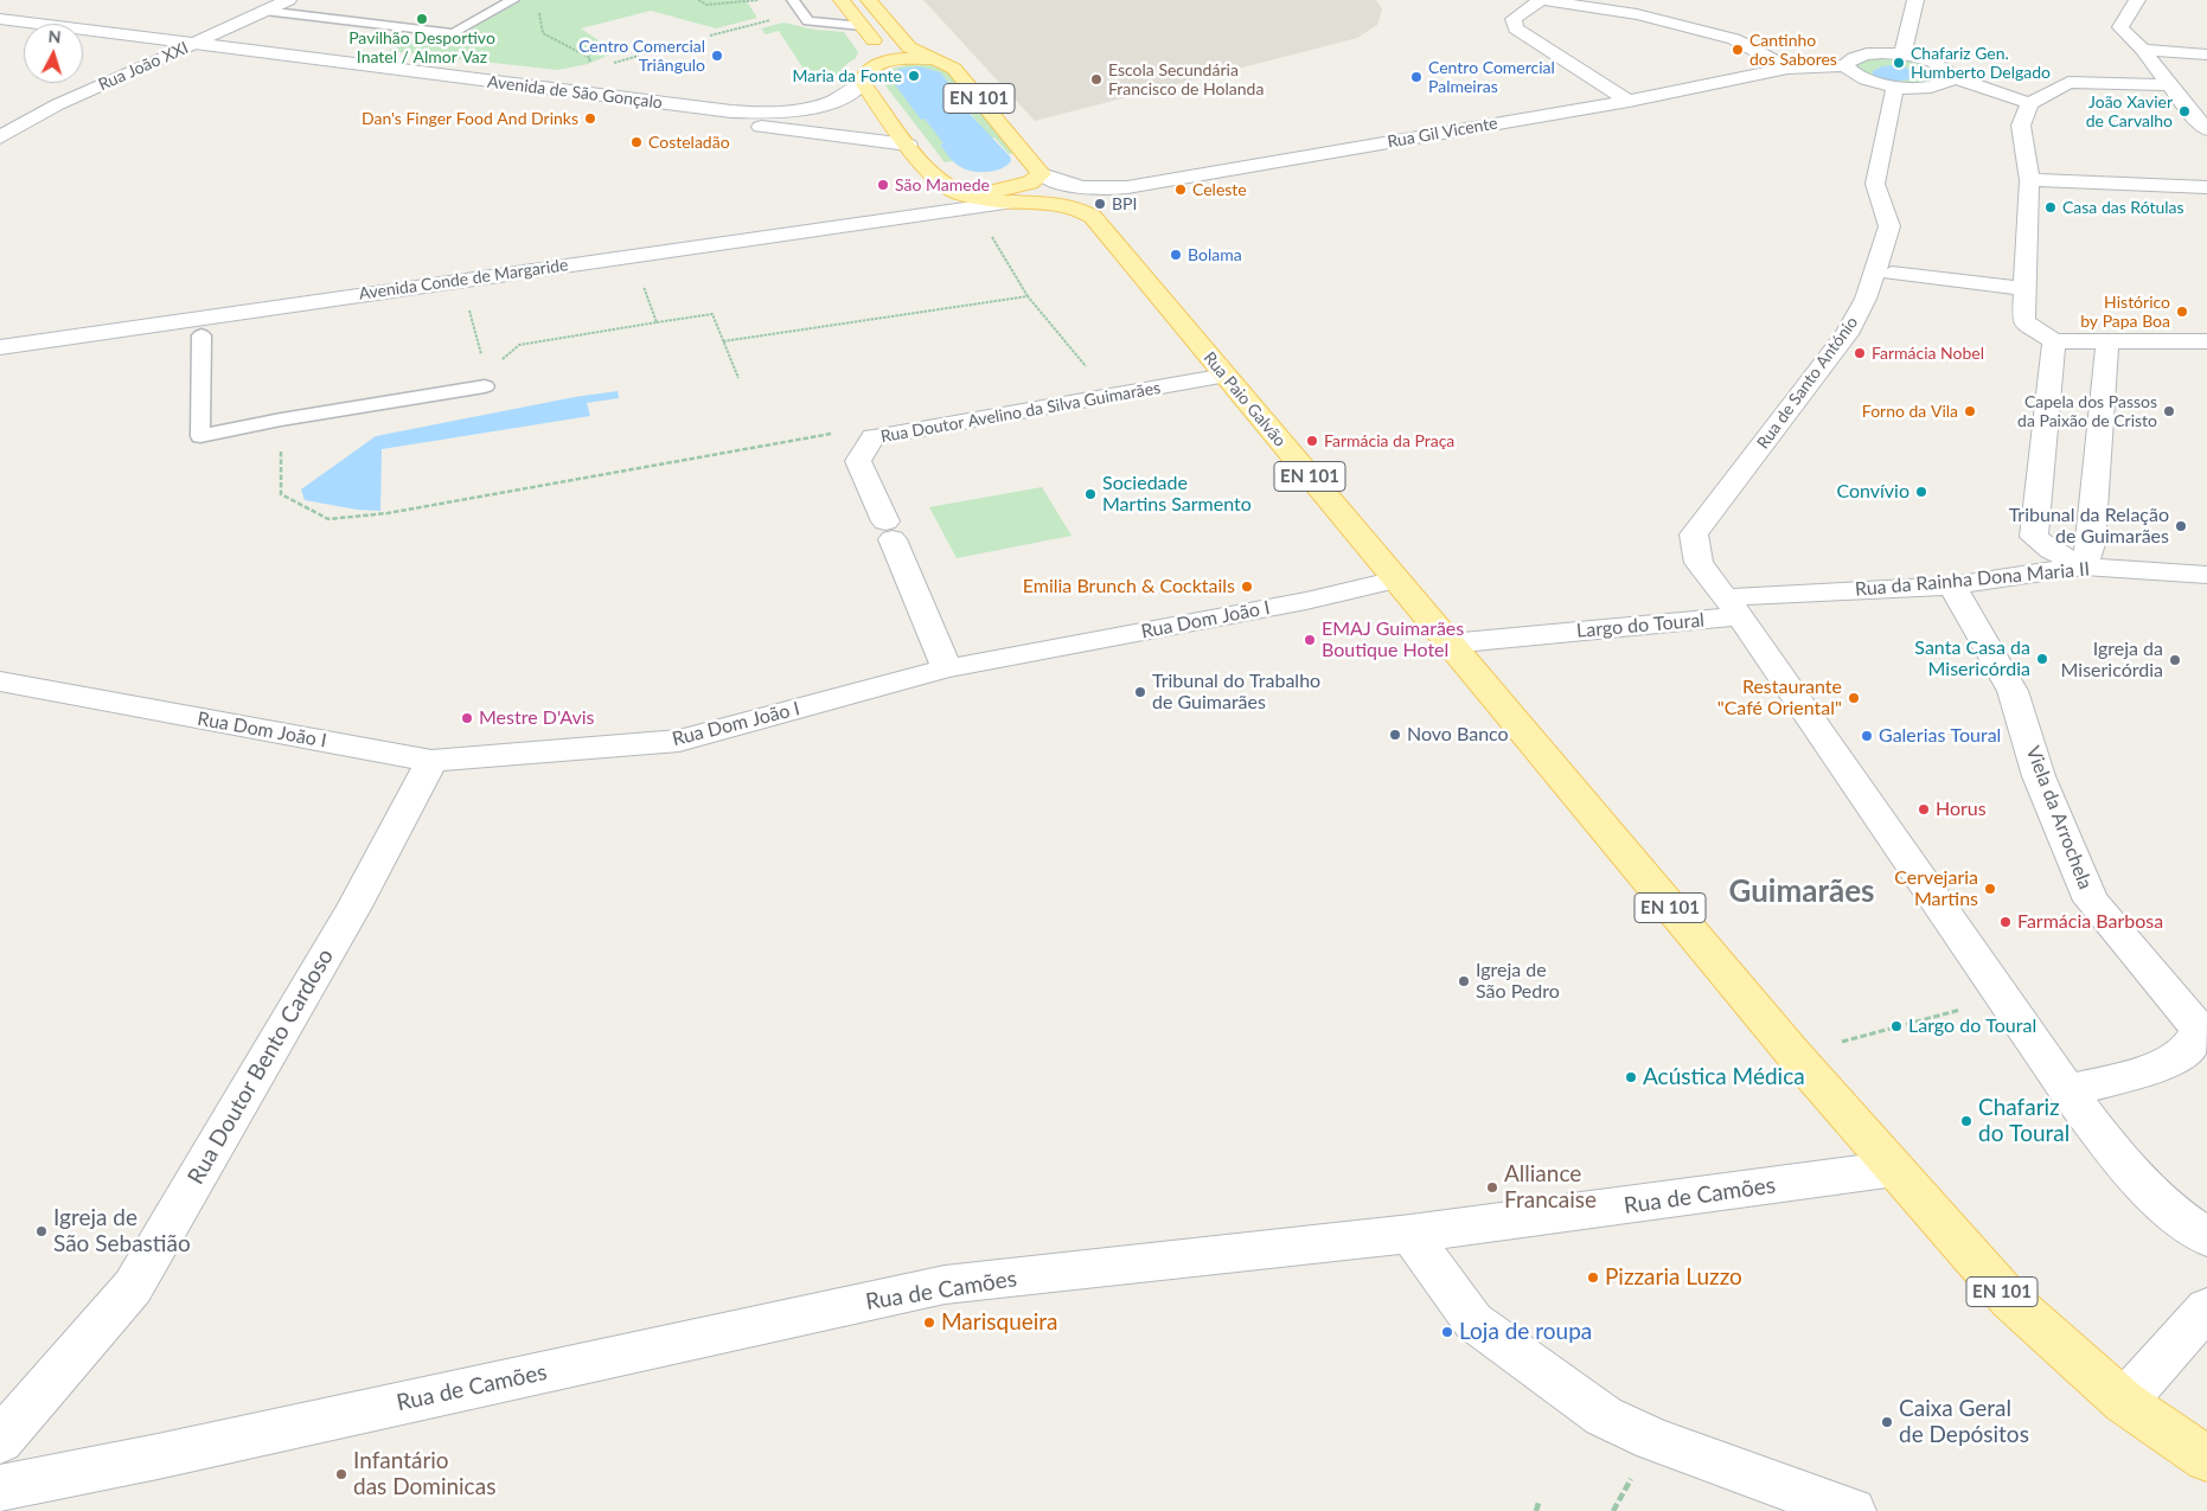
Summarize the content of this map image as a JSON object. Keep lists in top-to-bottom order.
{
  "streets": {
    "main road": ["EN 101", "Rua Paio Galvão"],
    "street": [
      "Rua João XXI",
      "Avenida de São Gonçalo",
      "Rua Gil Vicente",
      "Avenida Conde de Margaride",
      "Rua de Santo António",
      "Rua Doutor Avelino da Silva Guimarães",
      "Rua da Rainha Dona Maria II",
      "Rua Dom João I",
      "Largo do Toural",
      "Viela da Arrochela",
      "Rua Doutor Bento Cardoso",
      "Rua de Camões"
    ]
  },
  "crossings": [
    ["Rua João XXI", "Avenida de São Gonçalo"],
    ["Avenida de São Gonçalo", "EN 101"],
    ["EN 101", "Rua Gil Vicente"],
    ["EN 101", "Avenida Conde de Margaride"],
    ["EN 101", "Rua Paio Galvão"],
    ["EN 101", "Largo do Toural"],
    ["EN 101", "Rua de Camões"],
    ["Avenida Conde de Margaride", "Rua Paio Galvão"],
    ["Rua de Santo António", "Rua da Rainha Dona Maria II"],
    ["Rua de Santo António", "Largo do Toural"],
    ["Rua Paio Galvão", "Rua Doutor Avelino da Silva Guimarães"],
    ["Rua Paio Galvão", "Rua Dom João I"],
    ["Rua Paio Galvão", "Largo do Toural"],
    ["Rua Doutor Avelino da Silva Guimarães", "Rua Dom João I"],
    ["Rua da Rainha Dona Maria II", "Largo do Toural"],
    ["Rua da Rainha Dona Maria II", "Viela da Arrochela"],
    ["Rua Dom João I", "Rua Doutor Bento Cardoso"]
  ],
  "districts": ["Guimarães"],
  "places": [
    "Pavilhão Desportivo Inatel / Almor Vaz",
    "Cantinho dos Sabores",
    "Centro Comercial Triângulo",
    "Chafariz Gen. Humberto Delgado",
    "Maria da Fonte",
    "Centro Comercial Palmeiras",
    "Escola Secundária Francisco de Holanda",
    "João Xavier de Carvalho",
    "Dan's Finger Food And Drinks",
    "Costeladão",
    "São Mamede",
    "Celeste",
    "BPI",
    "Casa das Rótulas",
    "Bolama",
    "Histórico by Papa Boa",
    "Farmácia Nobel",
    "Forno da Vila",
    "Capela dos Passos da Paixão de Cristo",
    "Farmácia da Praça",
    "Convívio",
    "Sociedade Martins Sarmento",
    "Tribunal da Relação de Guimarães",
    "Emilia Brunch & Cocktails",
    "EMAJ Guimarães Boutique Hotel",
    "Santa Casa da Misericórdia",
    "Igreja da Misericórdia",
    "Tribunal do Trabalho de Guimarães",
    "Restaurante \"Café Oriental\"",
    "Mestre D'Avis",
    "Novo Banco",
    "Galerias Toural",
    "Horus",
    "Cervejaria Martins",
    "Farmácia Barbosa",
    "Igreja de São Pedro",
    "Largo do Toural",
    "Acústica Médica",
    "Chafariz do Toural",
    "Alliance Francaise",
    "Igreja de São Sebastião",
    "Pizzaria Luzzo",
    "Marisqueira",
    "Loja de roupa",
    "Caixa Geral de Depósitos",
    "Infantário das Dominicas"
  ],
  "north": "top"
}
